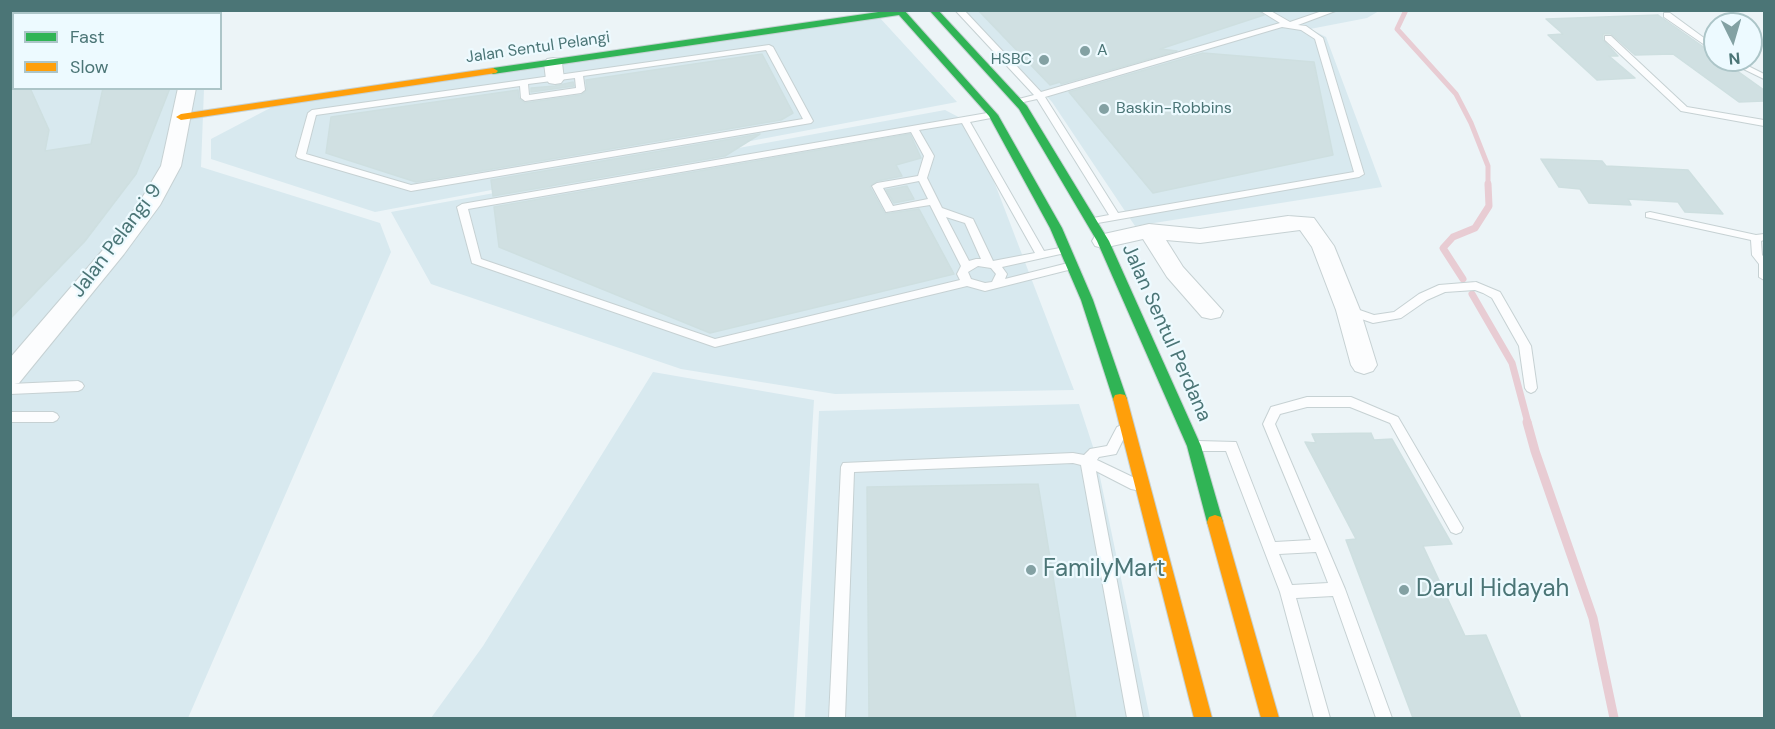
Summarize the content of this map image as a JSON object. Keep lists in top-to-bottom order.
{
  "streets": {
    "main road": ["Jalan Sentul Pelangi", "Jalan Sentul Perdana"],
    "street": ["Jalan Pelangi 9"]
  },
  "crossings": [
    ["Jalan Sentul Pelangi", "Jalan Pelangi 9"]
  ],
  "places": [
    "A",
    "HSBC",
    "Baskin-Robbins",
    "FamilyMart",
    "Darul Hidayah"
  ],
  "legend": ["Fast", "Slow"],
  "north": "bottom"
}
